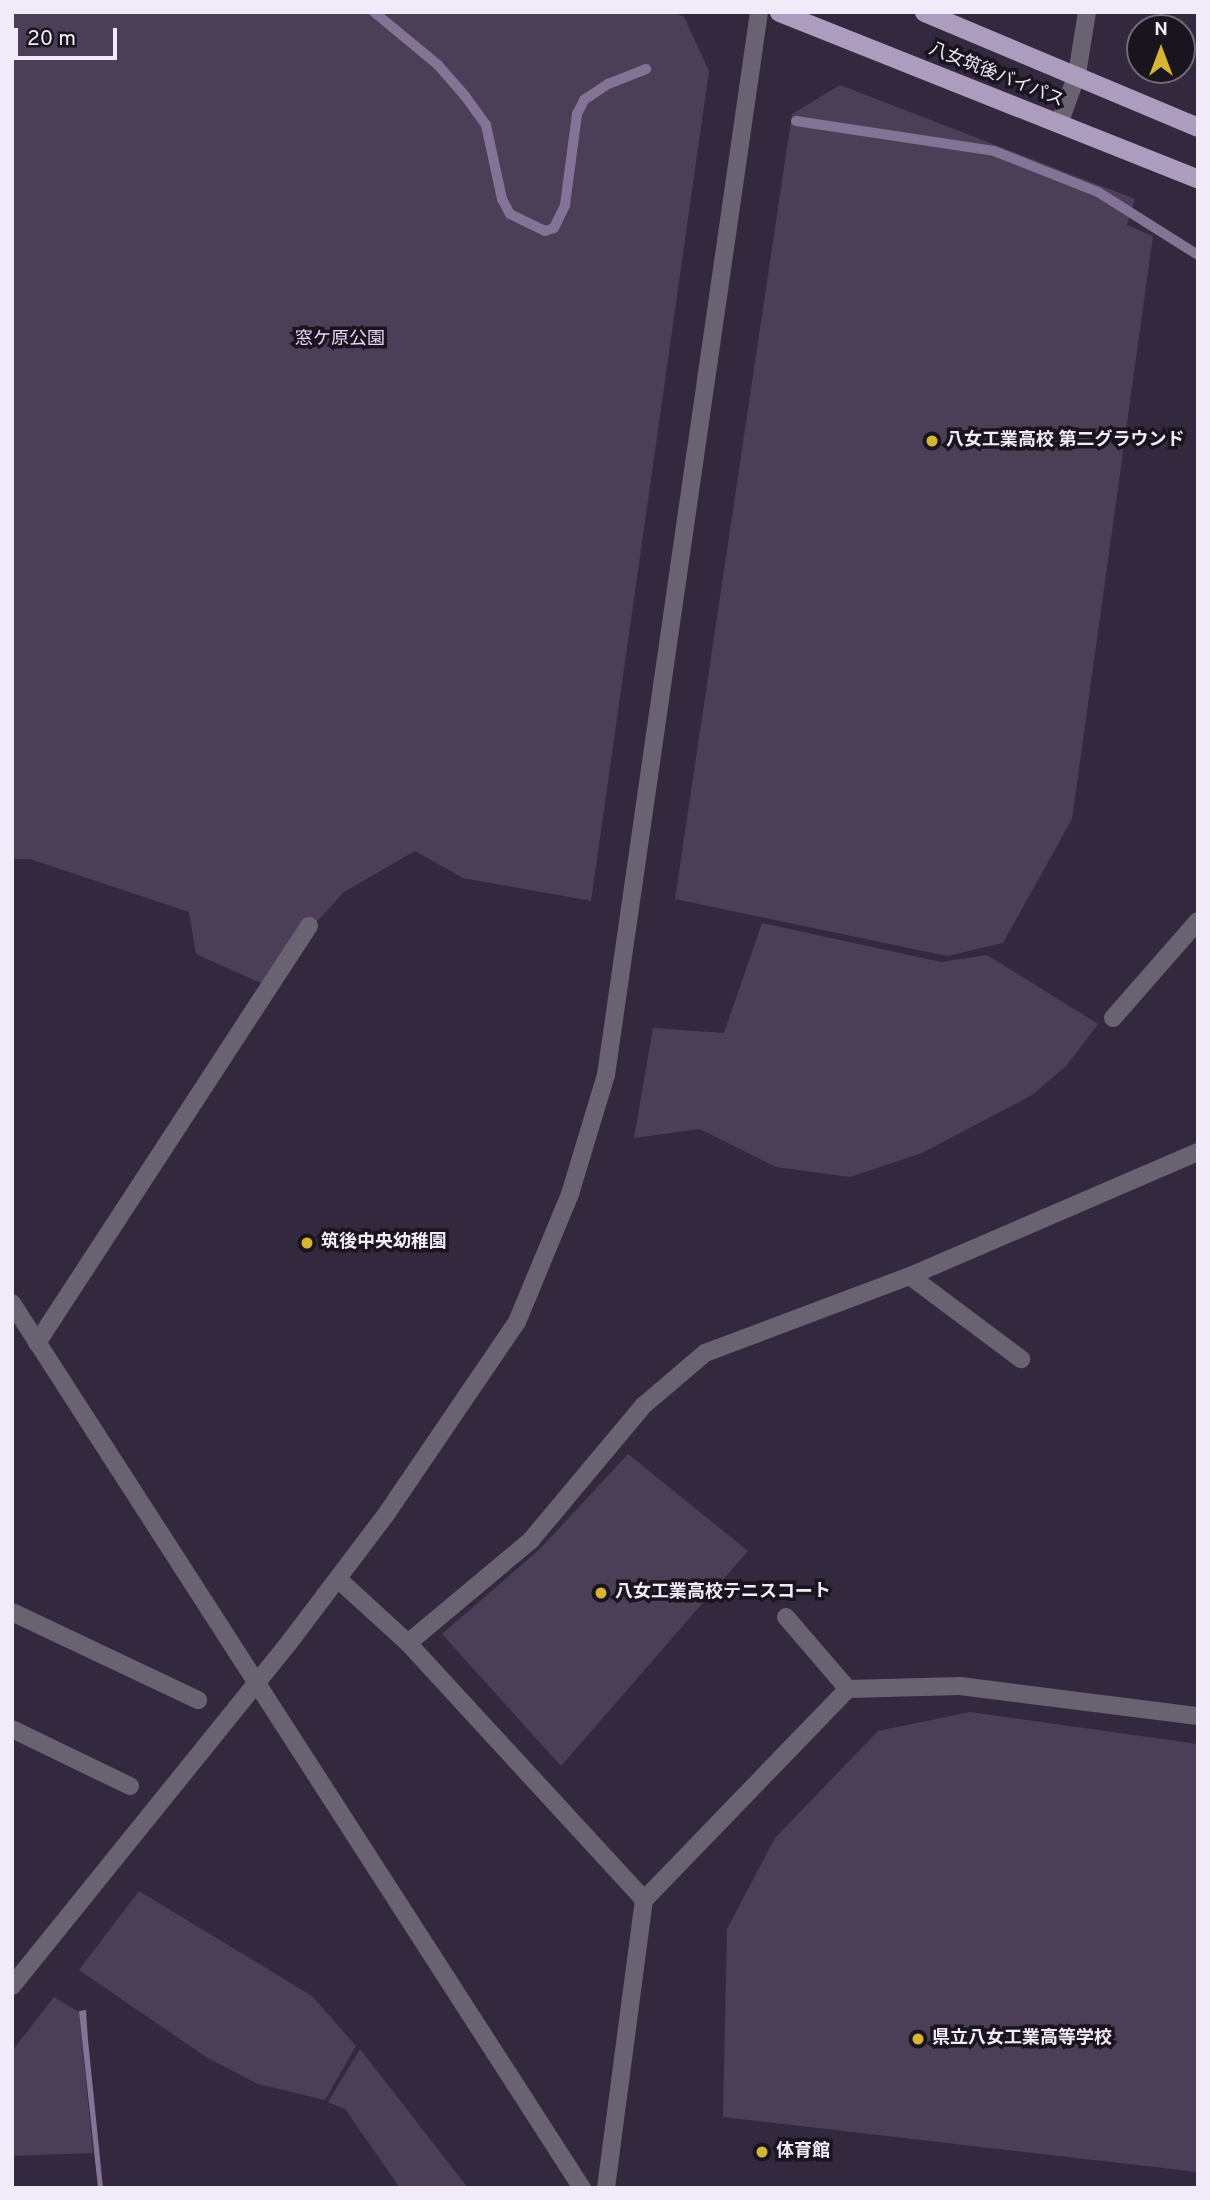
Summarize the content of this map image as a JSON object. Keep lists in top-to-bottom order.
{
  "streets": {
    "highway": ["八女筑後バイパス"]
  },
  "parks": ["窓ケ原公園"],
  "places": [
    "八女工業高校 第二グラウンド",
    "筑後中央幼稚園",
    "八女工業高校テニスコート",
    "県立八女工業高等学校",
    "体育館"
  ],
  "scale_bar": "20 m",
  "north": "top"
}
